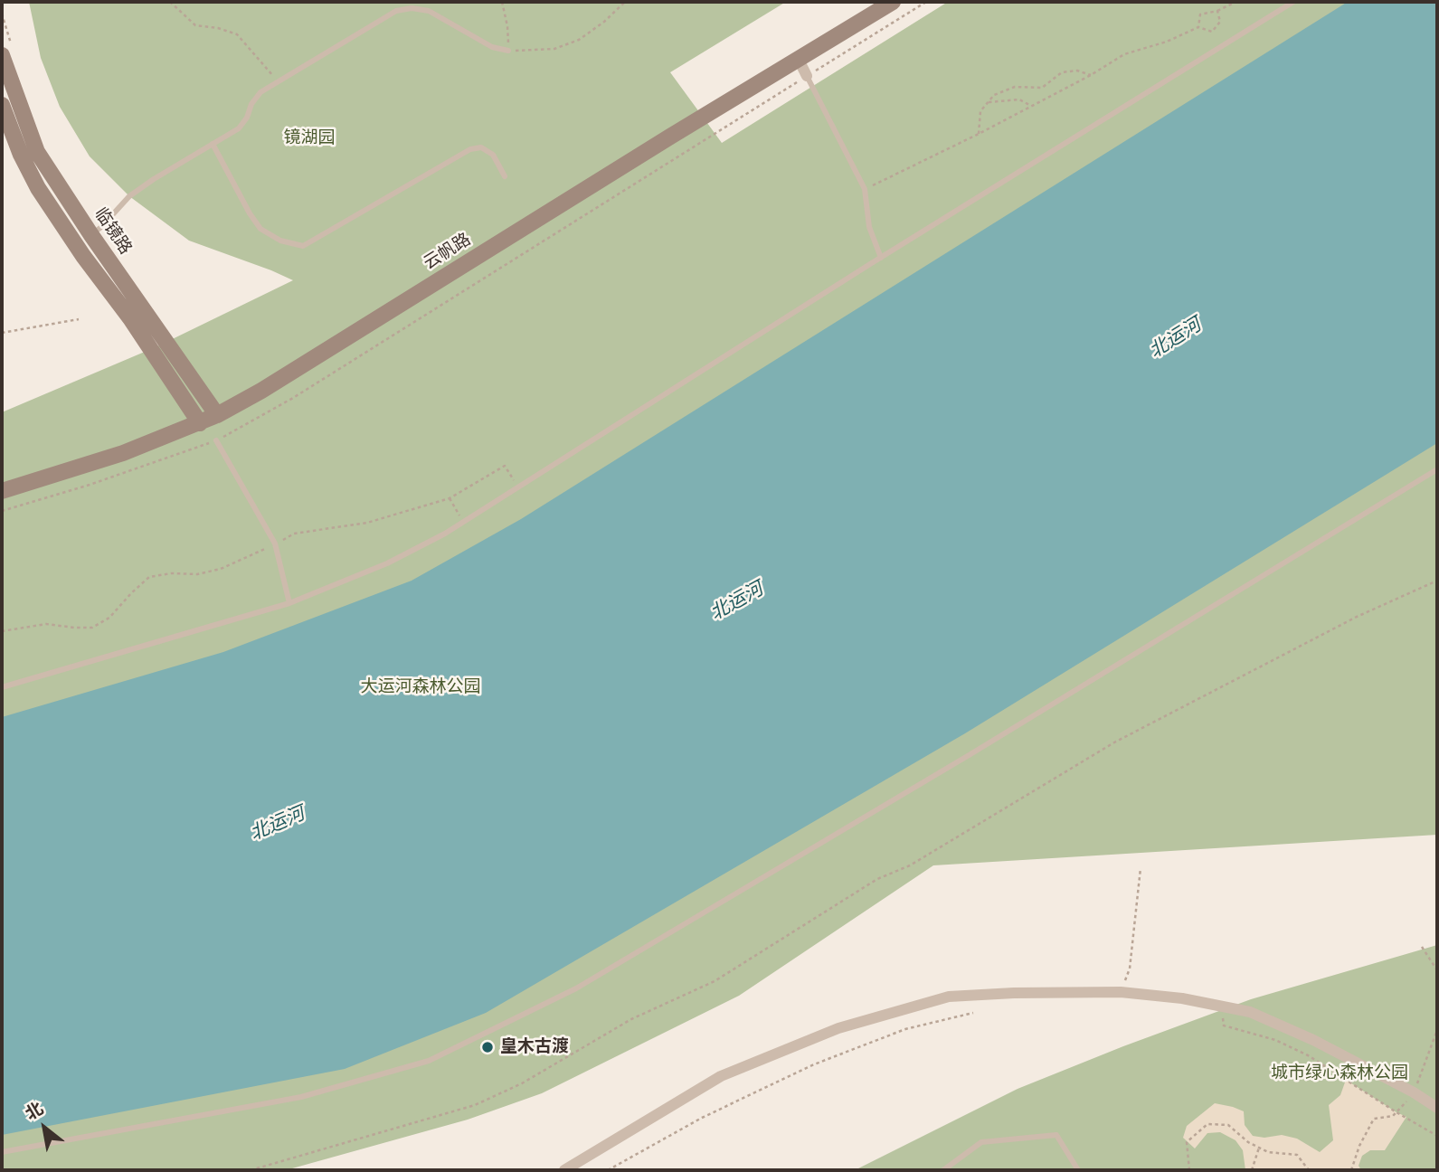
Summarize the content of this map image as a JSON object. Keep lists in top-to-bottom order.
{
  "streets": {
    "street": ["临镜路", "云帆路"]
  },
  "crossings": [
    ["临镜路", "云帆路"]
  ],
  "water": ["北运河"],
  "parks": ["镜湖园", "大运河森林公园", "城市绿心森林公园"],
  "places": ["皇木古渡"],
  "north": "top left"
}
